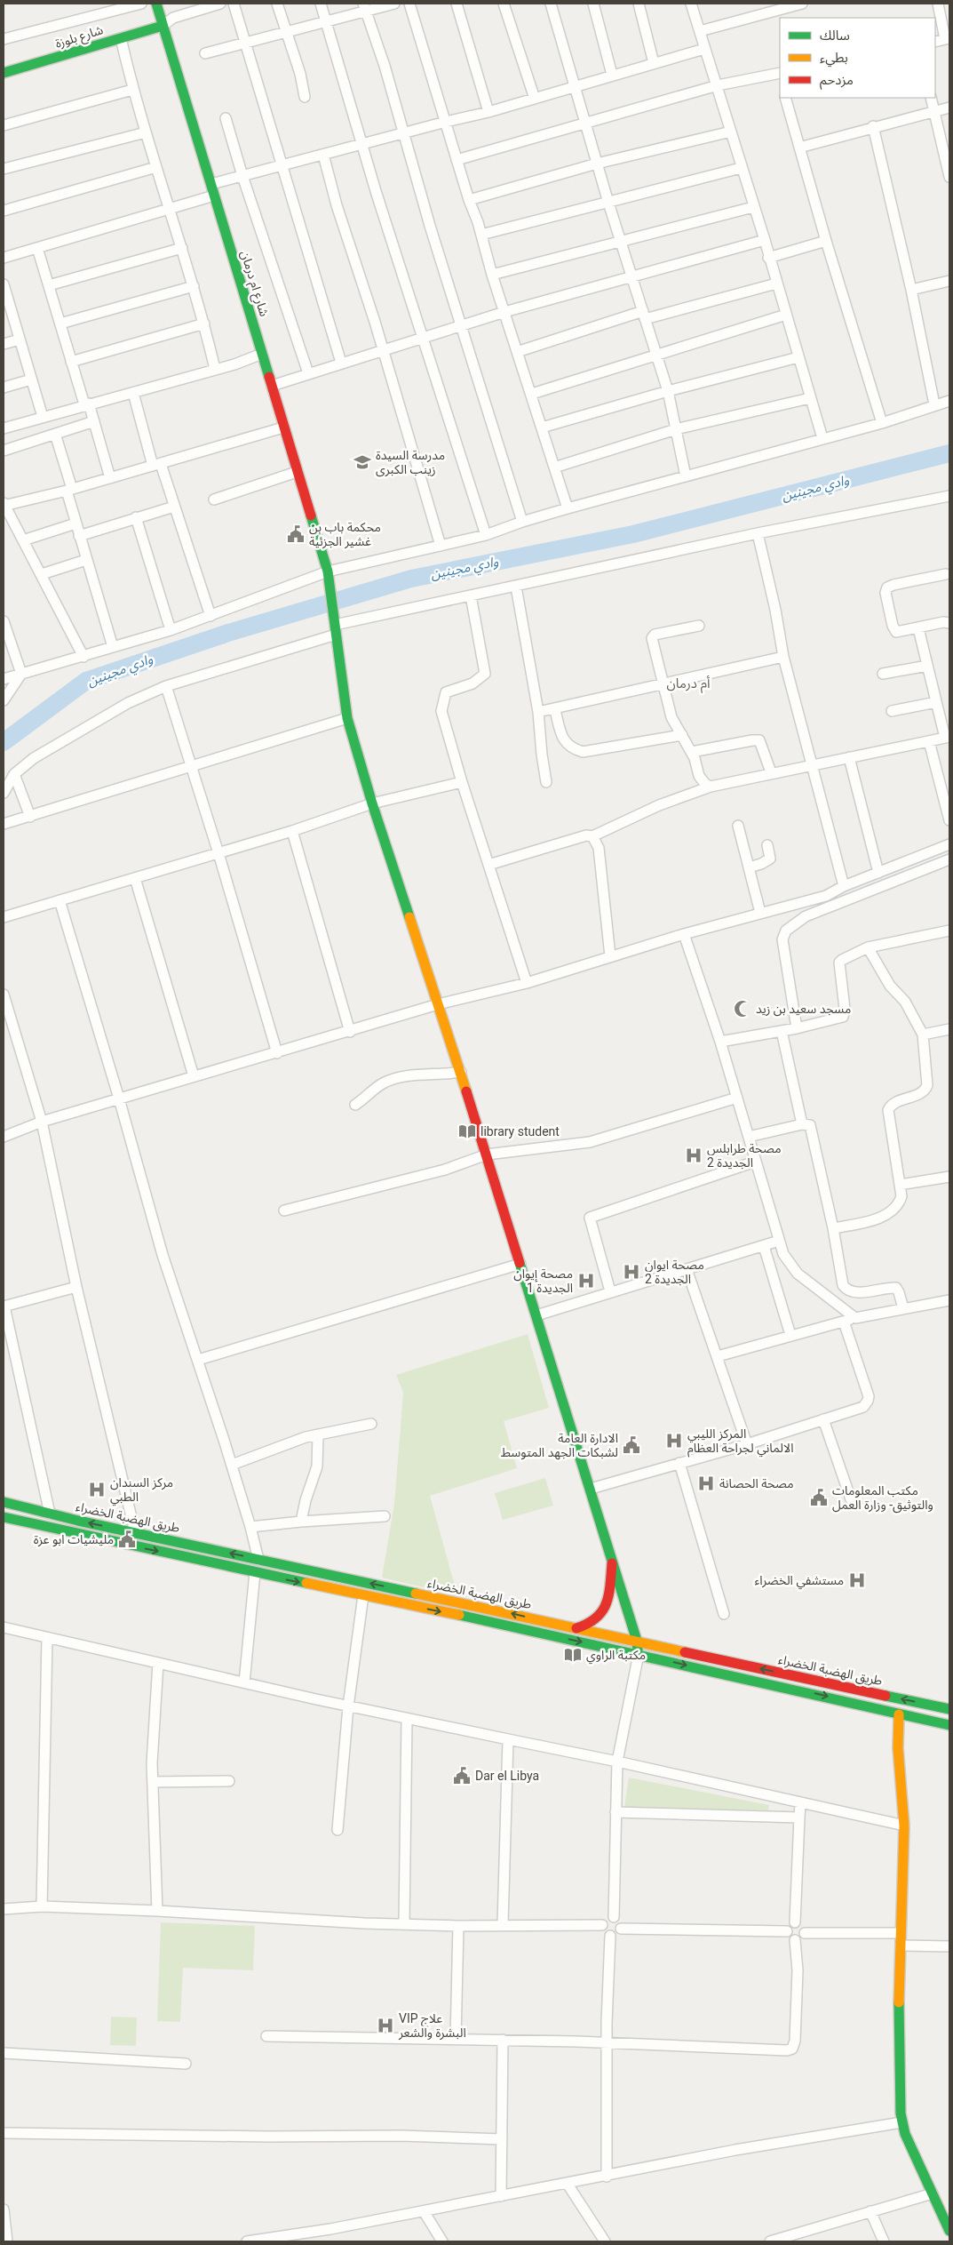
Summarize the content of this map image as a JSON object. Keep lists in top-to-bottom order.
{
  "streets": {
    "street": ["شارع بلوزة", "شارع ام درمان", "طريق الهضبة الخضراء"]
  },
  "crossings": [
    ["شارع بلوزة", "شارع ام درمان"],
    ["شارع ام درمان", "طريق الهضبة الخضراء"]
  ],
  "districts": ["أم درمان"],
  "water": ["وادي مجينين"],
  "places": {
    "school or university": ["مدرسة السيدة زينب الكبرى"],
    "public building": [
      "محكمة باب بن غشير الجزئية",
      "الادارة العامة لشبكات الجهد المتوسط",
      "مكتب المعلومات والتوثيق- وزارة العمل",
      "مليشيات ابو عزة",
      "Dar el Libya"
    ],
    "mosque": ["مسجد سعيد بن زيد"],
    "library": ["library student", "مكتبة الراوي"],
    "hospital": [
      "مصحة طرابلس الجديدة 2",
      "مصحة ايوان الجديدة 2",
      "مصحة إيوان الجديدة 1",
      "المركز الليبي الالماني لجراحة العظام",
      "مصحة الحصانة",
      "مركز السندان الطبي",
      "مستشفي الخضراء",
      "VIP علاج البشرة والشعر"
    ]
  },
  "legend": ["سالك", "بطيء", "مزدحم"]
}
